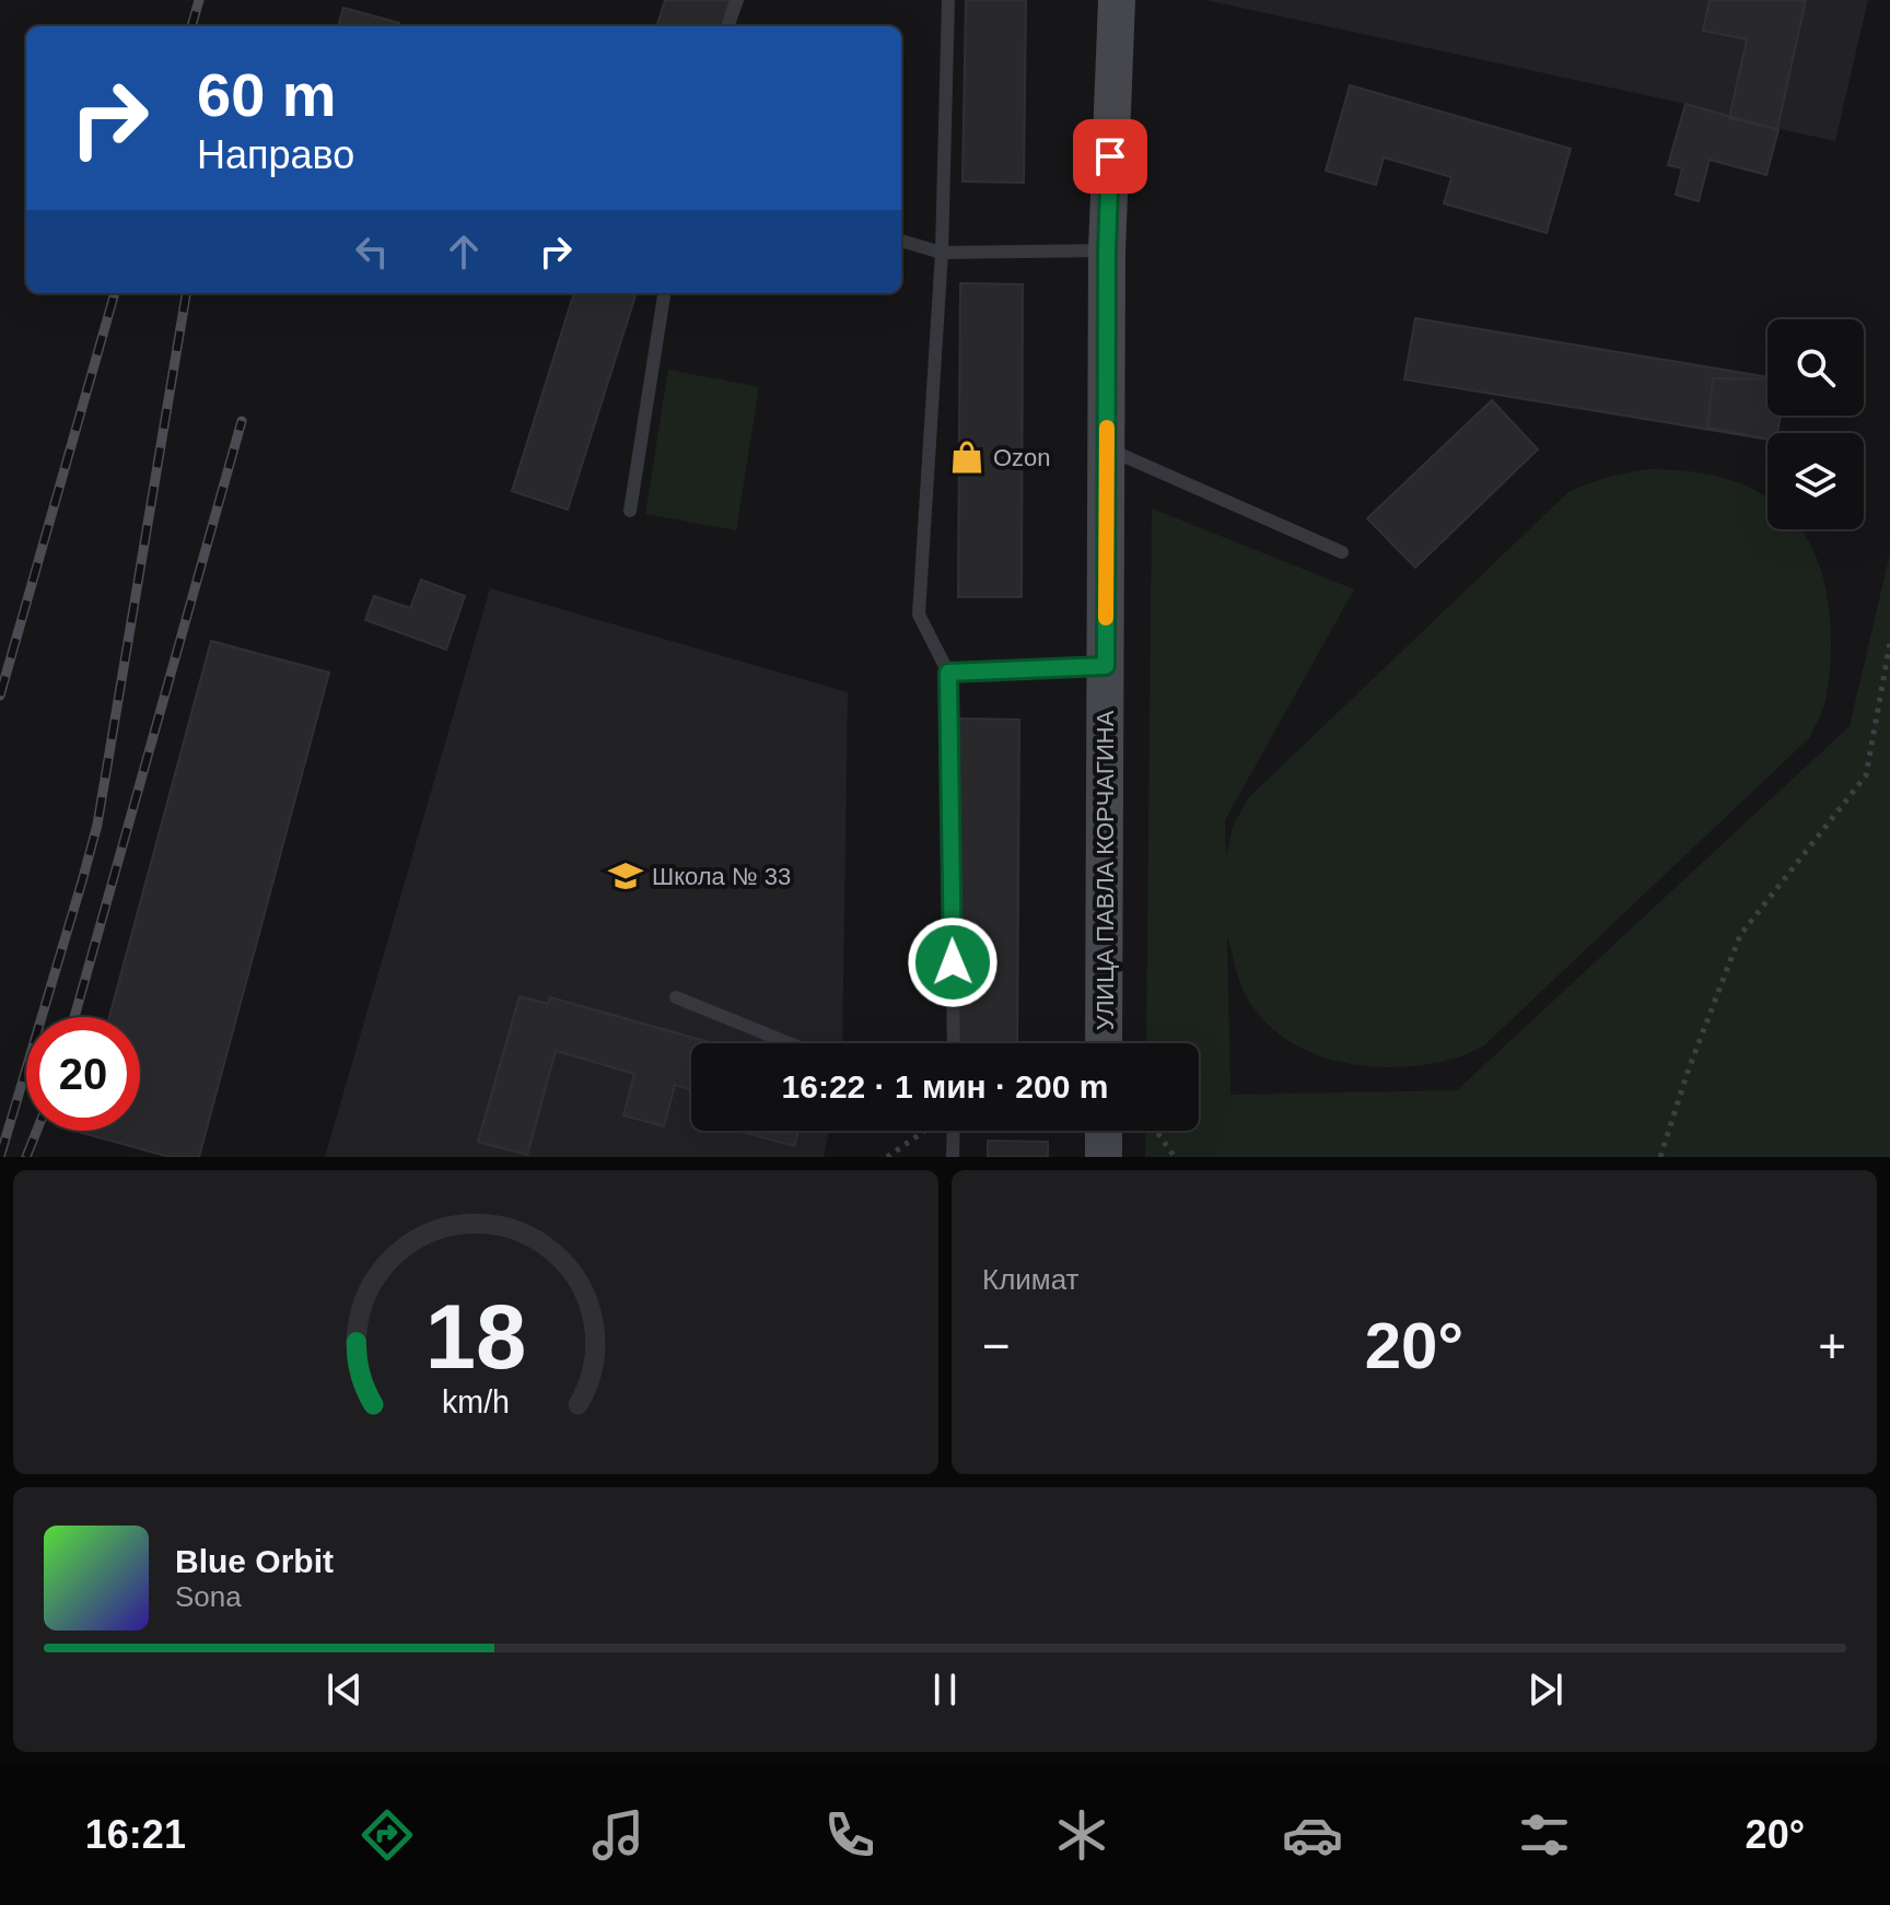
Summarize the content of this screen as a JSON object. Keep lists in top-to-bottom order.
{
  "streets": {
    "main road": ["УЛИЦА ПАВЛА КОРЧАГИНА"]
  },
  "places": {
    "shop": ["Ozon"],
    "school or university": ["Школа № 33"]
  },
  "page": {
    "turn": ["60 m", "Направо"],
    "limit": "20",
    "trip": "16:22 · 1 мин · 200 m",
    "tile": "Климат",
    "heat": ["−", "20°", "+"],
    "song": ["Blue Orbit", "Sona"],
    "tabs": ["16:21", "20°"],
    "gauge": ["18", "km/h"]
  }
}
